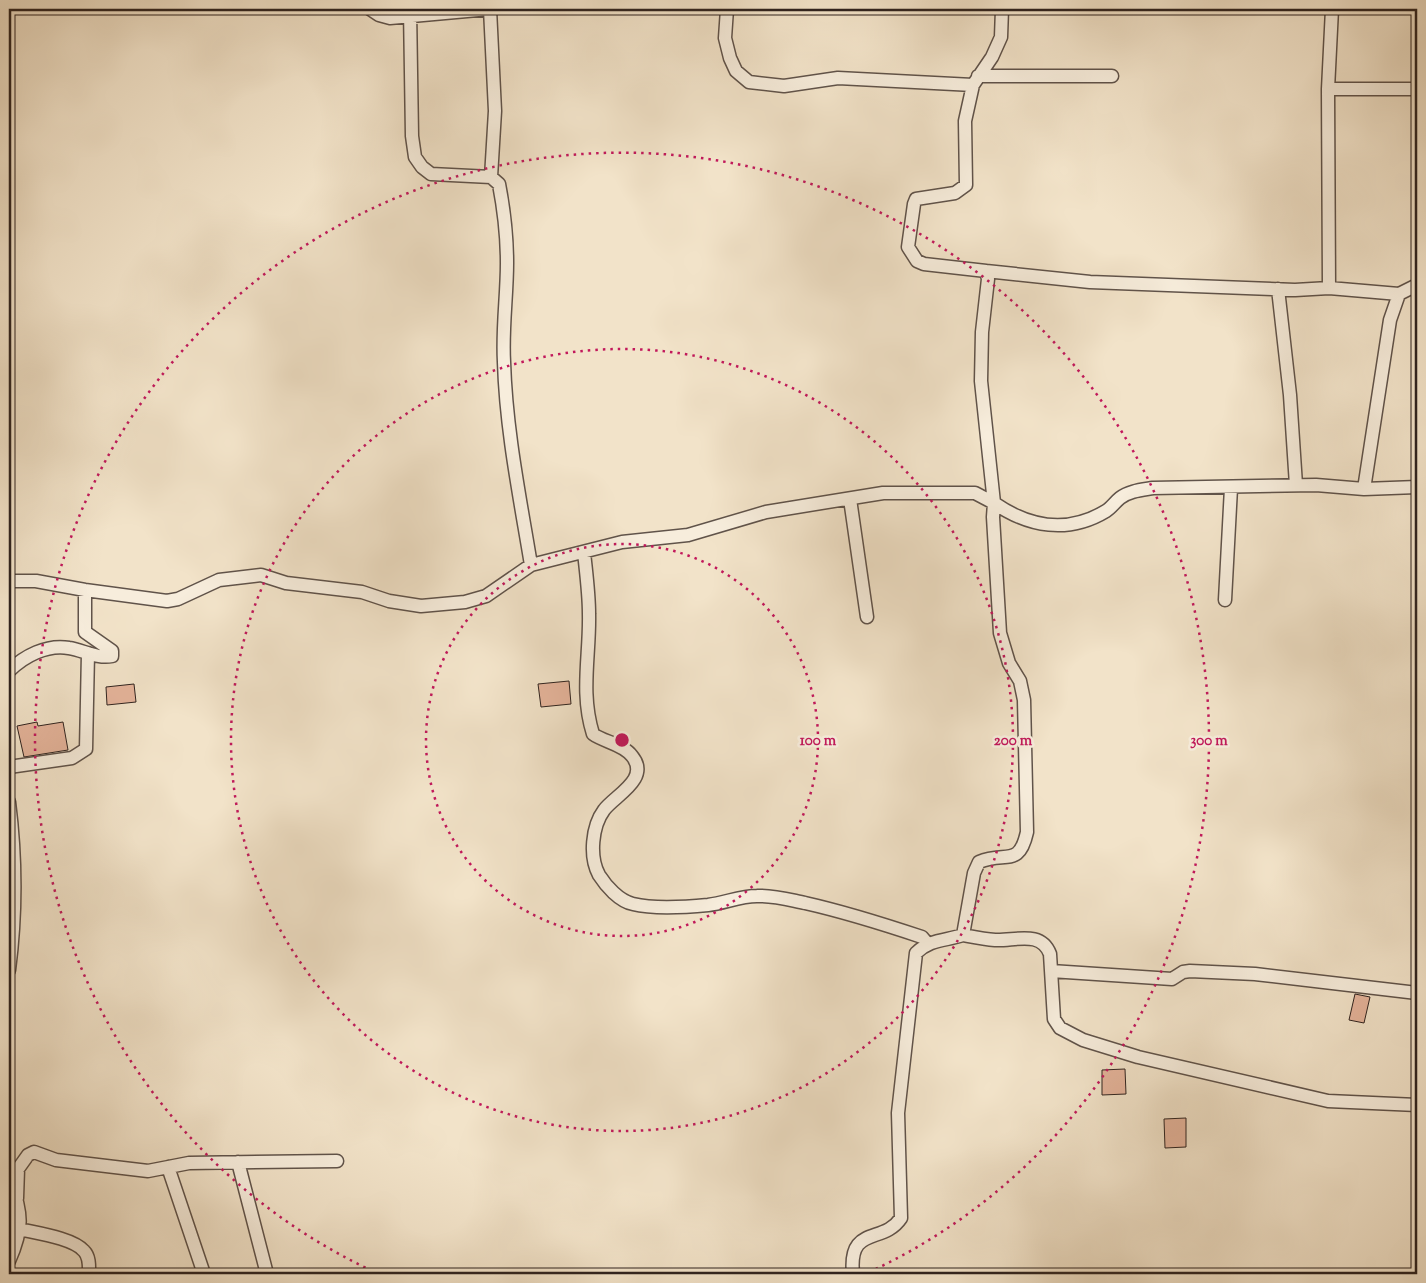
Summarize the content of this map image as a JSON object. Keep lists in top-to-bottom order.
{
  "rings": ["100 m", "200 m", "300 m"]
}
